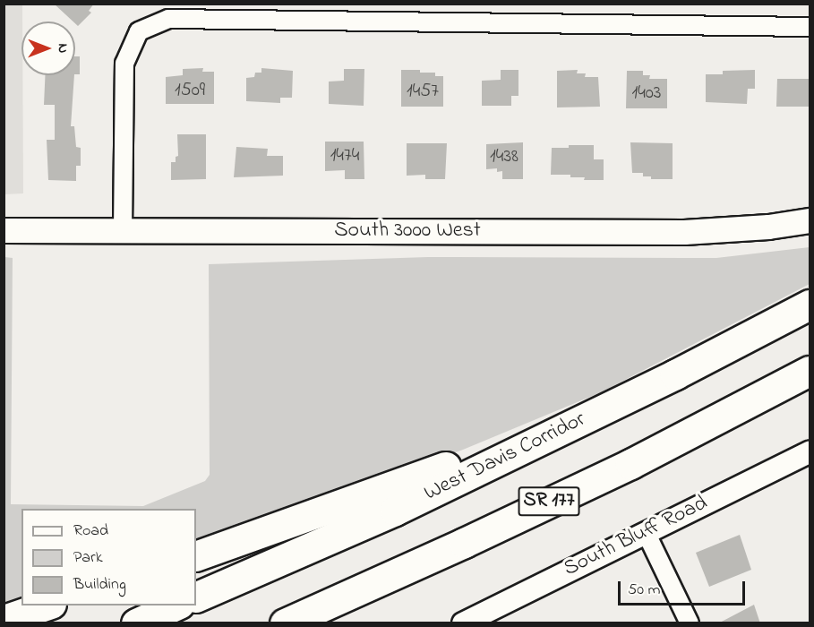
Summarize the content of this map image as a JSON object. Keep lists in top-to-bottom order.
{
  "streets": {
    "highway": ["West Davis Corridor", "SR 177"],
    "main road": ["South 3000 West"],
    "street": ["South Bluff Road"]
  },
  "house_numbers": [
    "1509",
    "1457",
    "1403",
    "1474",
    "1438"
  ],
  "legend": ["Road", "Park", "Building"],
  "scale_bar": "50 m",
  "north": "right"
}
